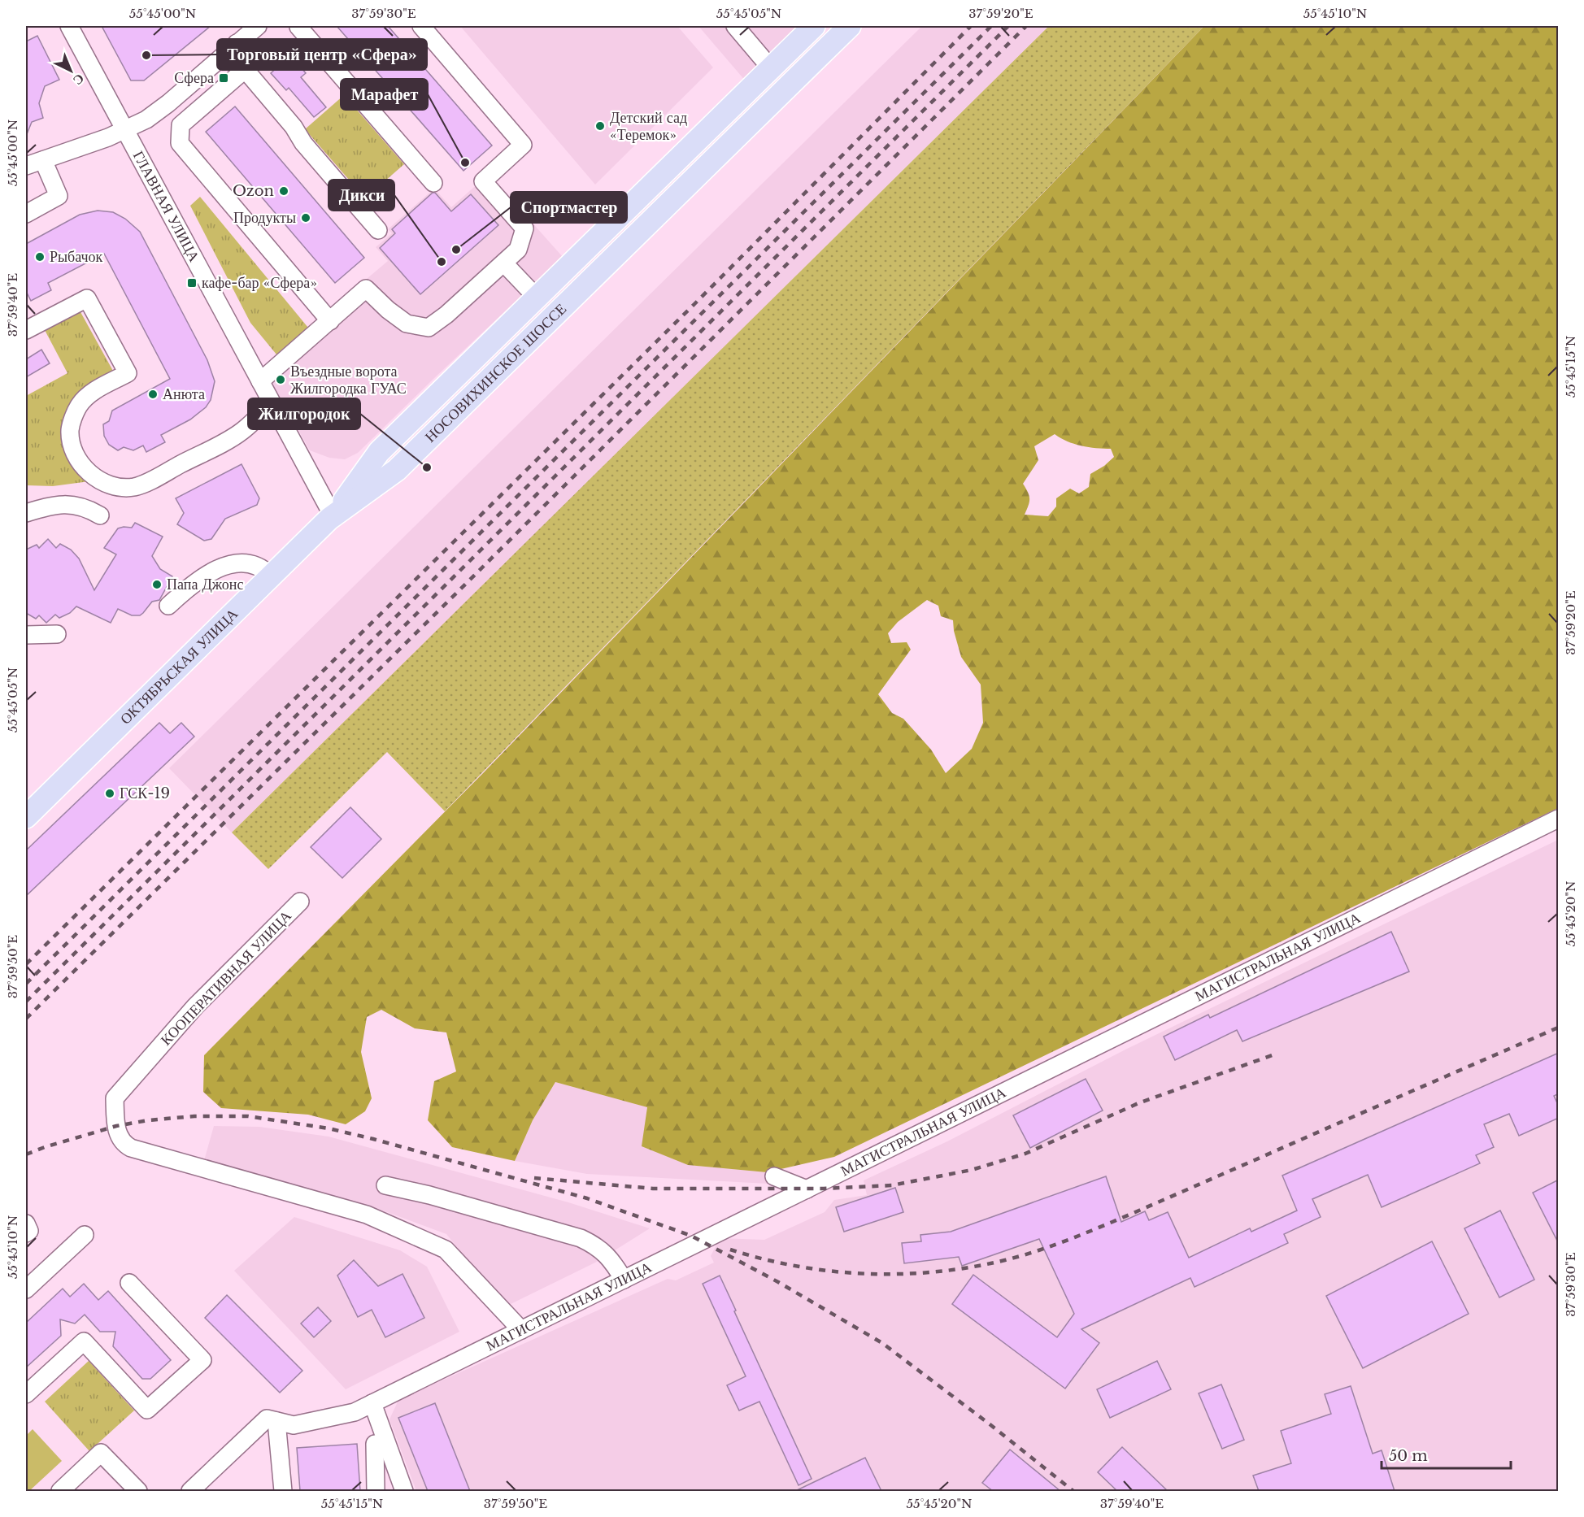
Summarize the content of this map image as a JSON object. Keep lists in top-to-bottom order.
{
  "streets": {
    "main road": ["НОСОВИХИНСКОЕ ШОССЕ", "ОКТЯБРЬСКАЯ УЛИЦА"],
    "street": ["ГЛАВНАЯ УЛИЦА", "МАГИСТРАЛЬНАЯ УЛИЦА", "КООПЕРАТИВНАЯ УЛИЦА"]
  },
  "crossings": [
    ["ГЛАВНАЯ УЛИЦА", "НОСОВИХИНСКОЕ ШОССЕ"],
    ["ГЛАВНАЯ УЛИЦА", "ОКТЯБРЬСКАЯ УЛИЦА"],
    ["НОСОВИХИНСКОЕ ШОССЕ", "ОКТЯБРЬСКАЯ УЛИЦА"],
    ["МАГИСТРАЛЬНАЯ УЛИЦА", "КООПЕРАТИВНАЯ УЛИЦА"]
  ],
  "places": {
    "other": [
      "Торговый центр «Сфера»",
      "Детский сад «Теремок»",
      "Марафет",
      "Ozon",
      "Продукты",
      "Спортмастер",
      "Рыбачок",
      "Дикси",
      "Въездные ворота Жилгородка ГУАС",
      "Анюта",
      "Жилгородок",
      "Папа Джонс",
      "ГСК-19"
    ],
    "transit": ["Сфера", "кафе-бар «Сфера»"]
  },
  "scale_bar": "50 m",
  "north": "bottom right",
  "coordinates": [
    "55°45'00\"N",
    "37°59'30\"E",
    "55°45'05\"N",
    "37°59'20\"E",
    "55°45'10\"N",
    "37°59'40\"E",
    "55°45'15\"N",
    "55°45'20\"N",
    "37°59'50\"E"
  ]
}
